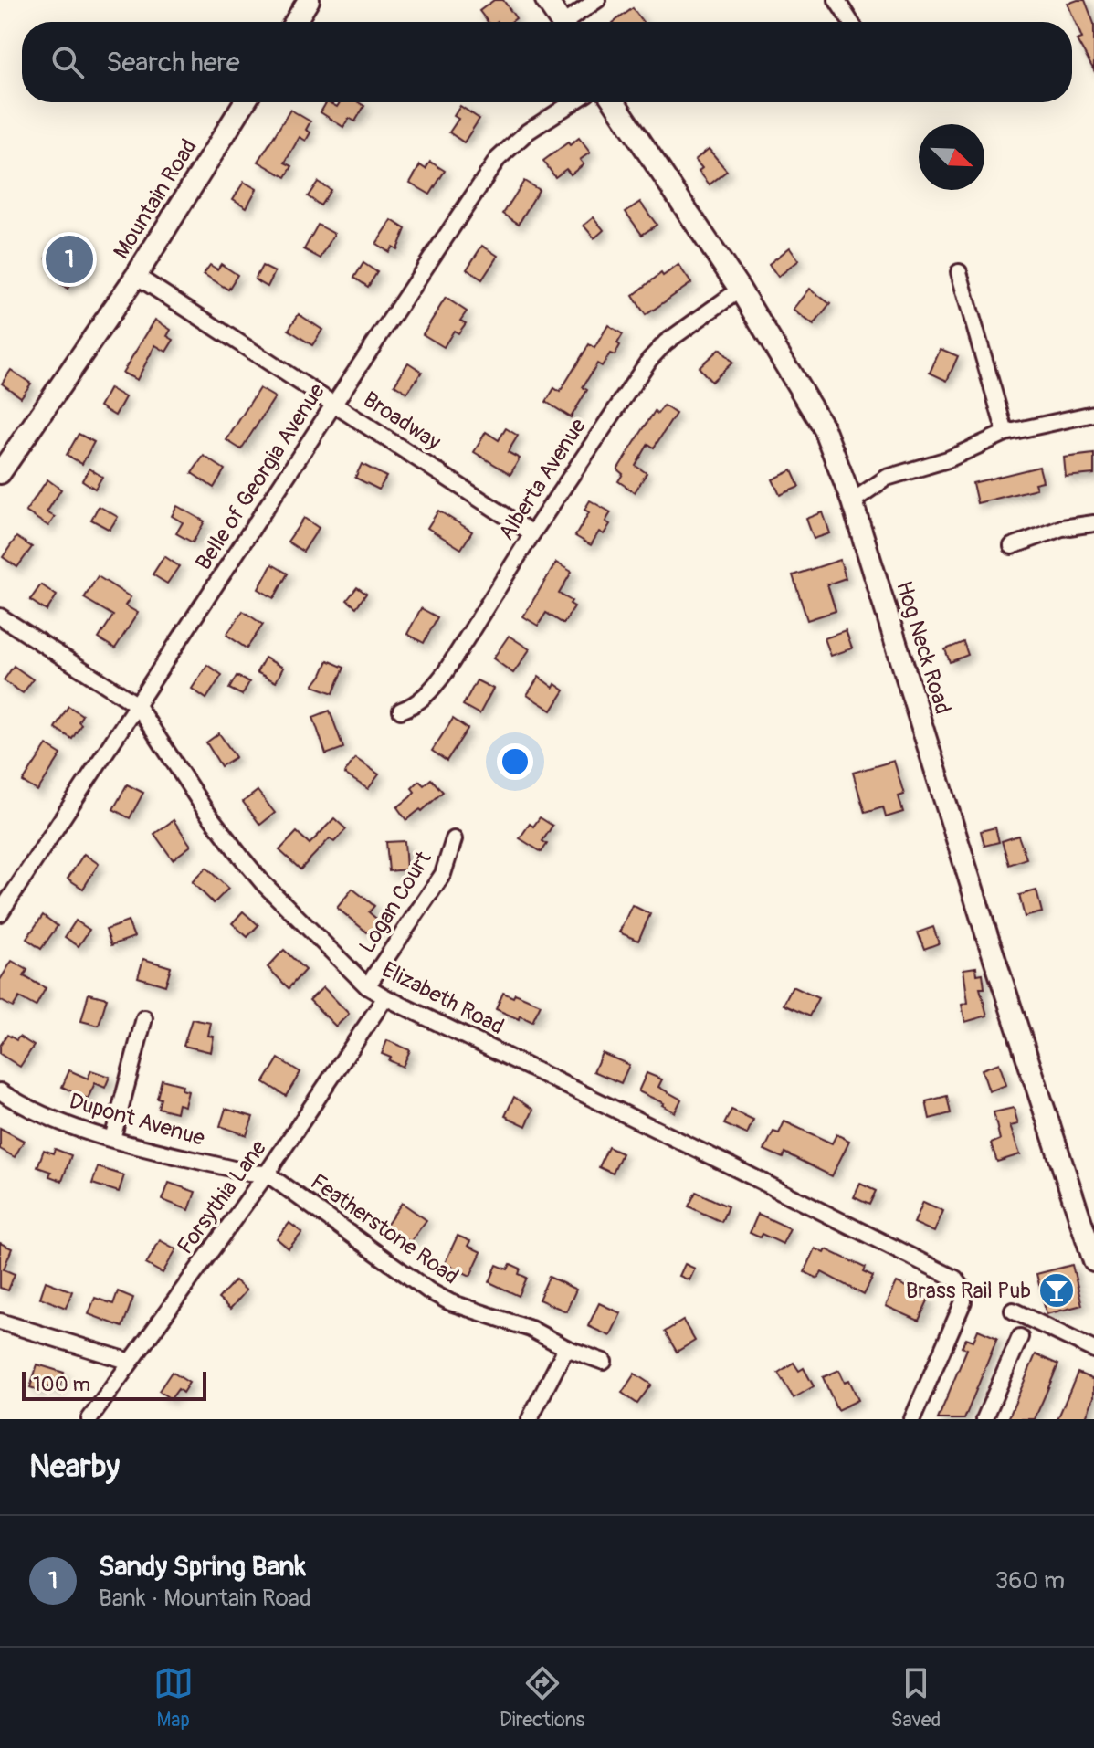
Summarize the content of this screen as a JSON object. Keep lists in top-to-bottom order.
{
  "streets": {
    "main road": ["Mountain Road", "Hog Neck Road"],
    "street": [
      "Broadway",
      "Belle of Georgia Avenue",
      "Alberta Avenue",
      "Logan Court",
      "Elizabeth Road",
      "Dupont Avenue",
      "Forsythia Lane",
      "Featherstone Road"
    ]
  },
  "crossings": [
    ["Mountain Road", "Broadway"],
    ["Broadway", "Belle of Georgia Avenue"],
    ["Broadway", "Alberta Avenue"],
    ["Belle of Georgia Avenue", "Elizabeth Road"],
    ["Alberta Avenue", "Hog Neck Road"],
    ["Logan Court", "Elizabeth Road"],
    ["Elizabeth Road", "Forsythia Lane"],
    ["Dupont Avenue", "Forsythia Lane"],
    ["Dupont Avenue", "Featherstone Road"],
    ["Forsythia Lane", "Featherstone Road"]
  ],
  "places": {
    "bar": ["Brass Rail Pub"]
  },
  "scale_bar": "100 m",
  "north": "bottom right",
  "page": {
    "search": "Search here",
    "pins": "1",
    "scale": "100 m",
    "heading": "Nearby",
    "list": [
      {
        "mark": "1",
        "name": "Sandy Spring Bank",
        "note": "Bank · Mountain Road",
        "value": "360 m"
      }
    ],
    "nav": ["Map", "Directions", "Saved"]
  }
}
